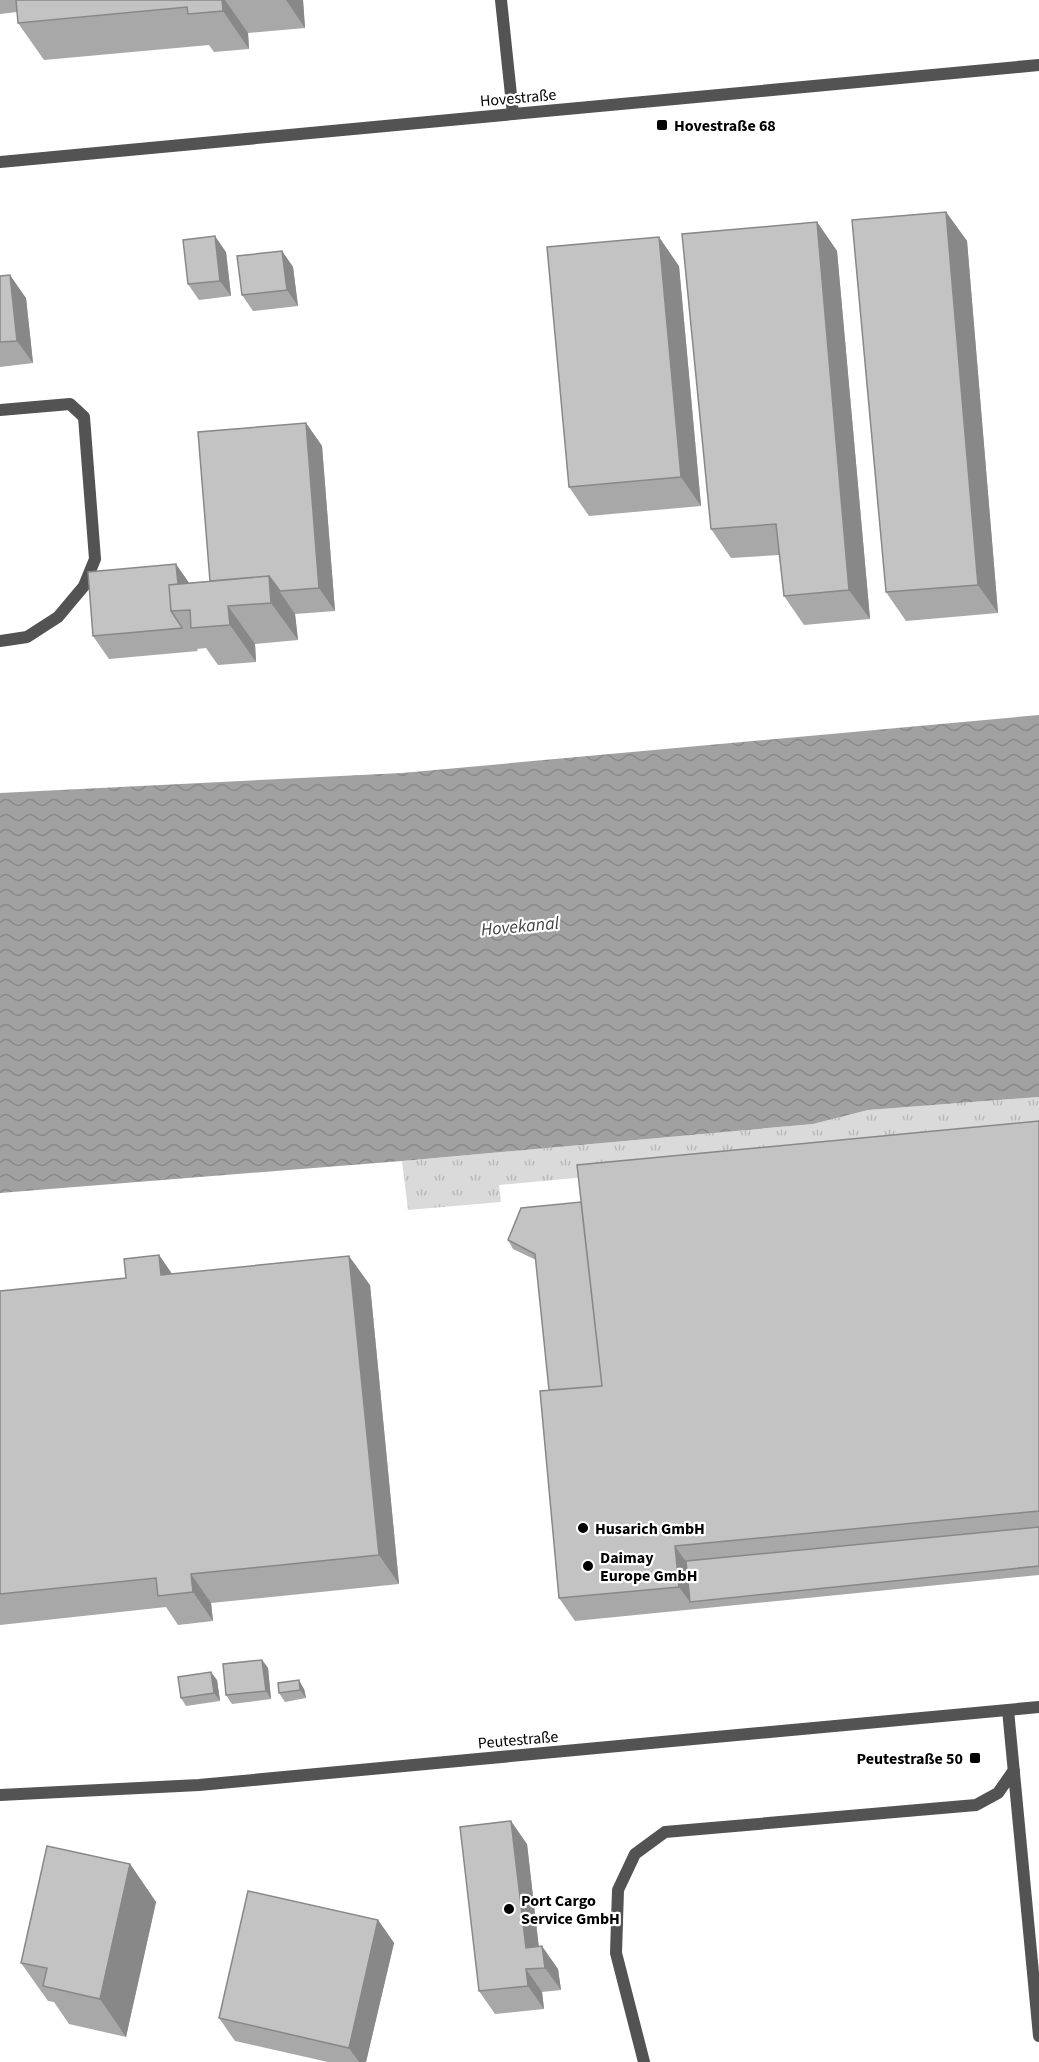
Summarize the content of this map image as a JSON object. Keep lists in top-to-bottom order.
{
  "streets": {
    "street": ["Hovestraße", "Peutestraße"]
  },
  "water": ["Hovekanal"],
  "places": {
    "transit": ["Hovestraße 68", "Peutestraße 50"],
    "other": ["Husarich GmbH", "Daimay Europe GmbH", "Port Cargo Service GmbH"]
  }
}
